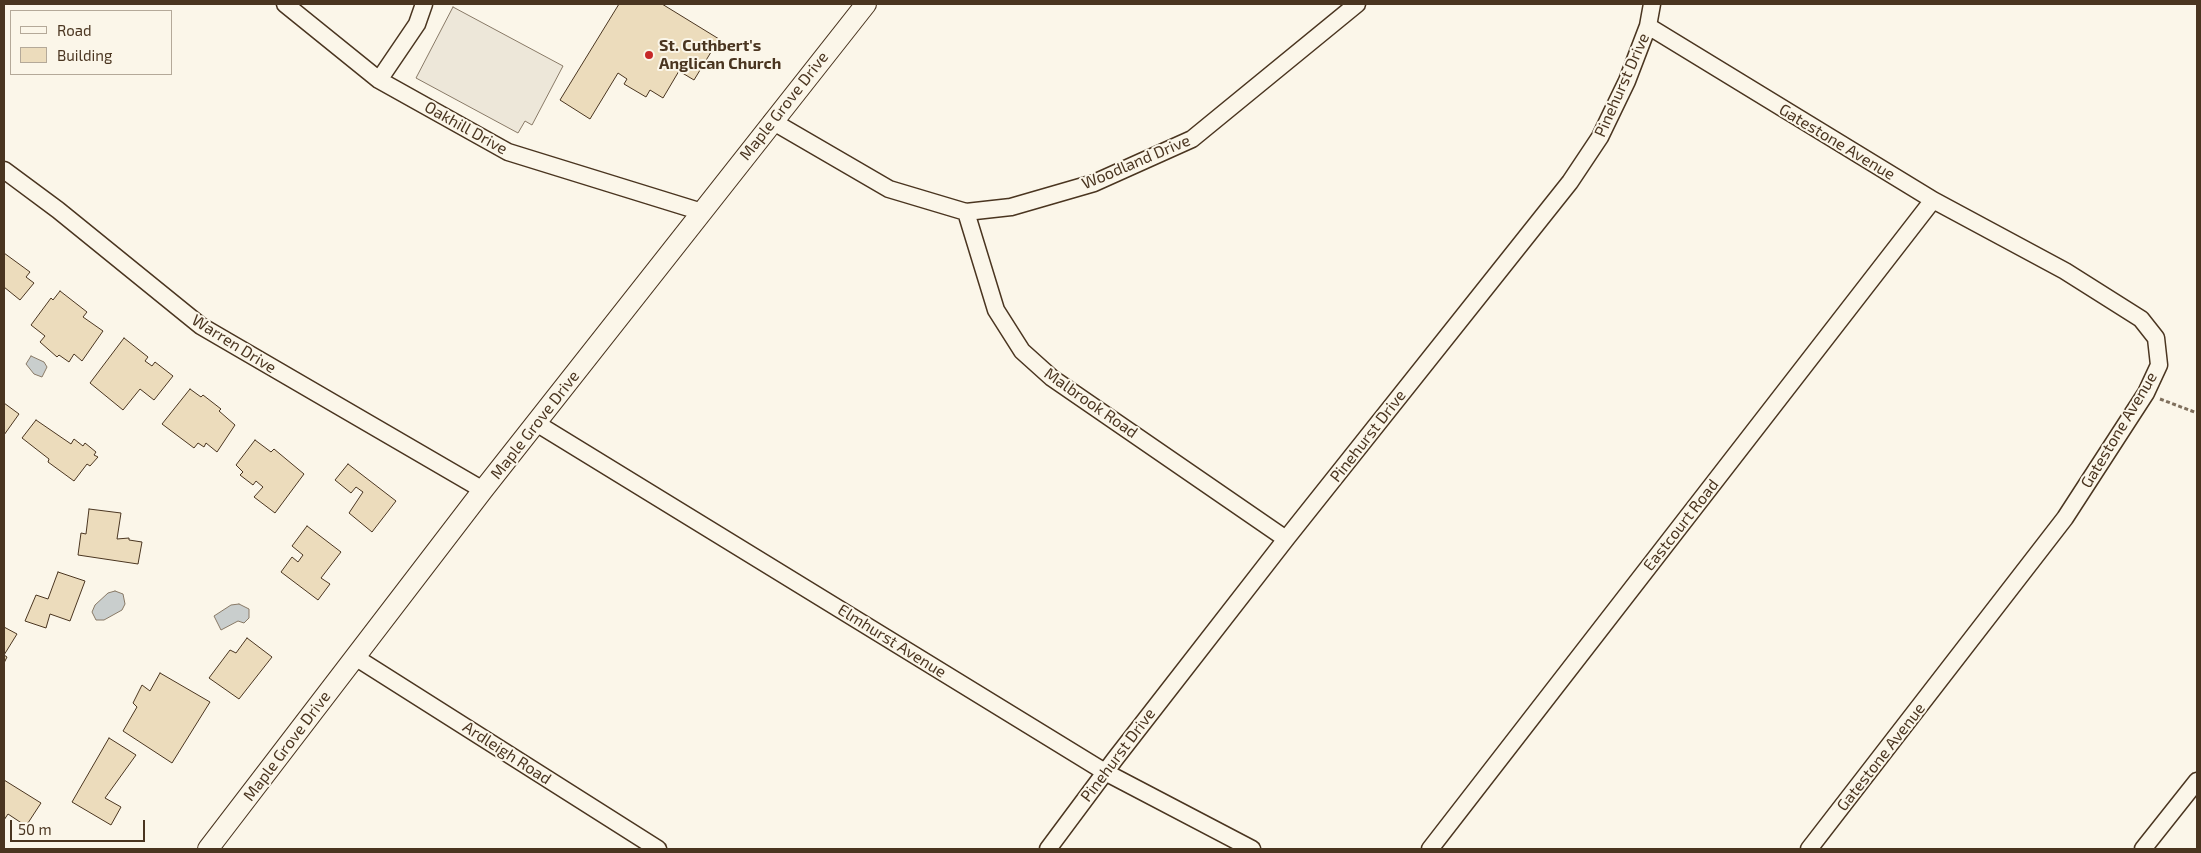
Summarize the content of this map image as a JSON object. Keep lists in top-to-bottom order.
{
  "streets": {
    "street": [
      "Pinehurst Drive",
      "Maple Grove Drive",
      "Oakhill Drive",
      "Gatestone Avenue",
      "Woodland Drive",
      "Warren Drive",
      "Malbrook Road",
      "Eastcourt Road",
      "Elmhurst Avenue",
      "Ardleigh Road"
    ]
  },
  "crossings": [
    ["Pinehurst Drive", "Gatestone Avenue"],
    ["Pinehurst Drive", "Malbrook Road"],
    ["Pinehurst Drive", "Elmhurst Avenue"],
    ["Maple Grove Drive", "Oakhill Drive"],
    ["Maple Grove Drive", "Woodland Drive"],
    ["Maple Grove Drive", "Warren Drive"],
    ["Maple Grove Drive", "Elmhurst Avenue"],
    ["Maple Grove Drive", "Ardleigh Road"],
    ["Gatestone Avenue", "Eastcourt Road"],
    ["Woodland Drive", "Malbrook Road"]
  ],
  "places": ["St. Cuthbert's Anglican Church"],
  "legend": ["Road", "Building"],
  "scale_bar": "50 m"
}
